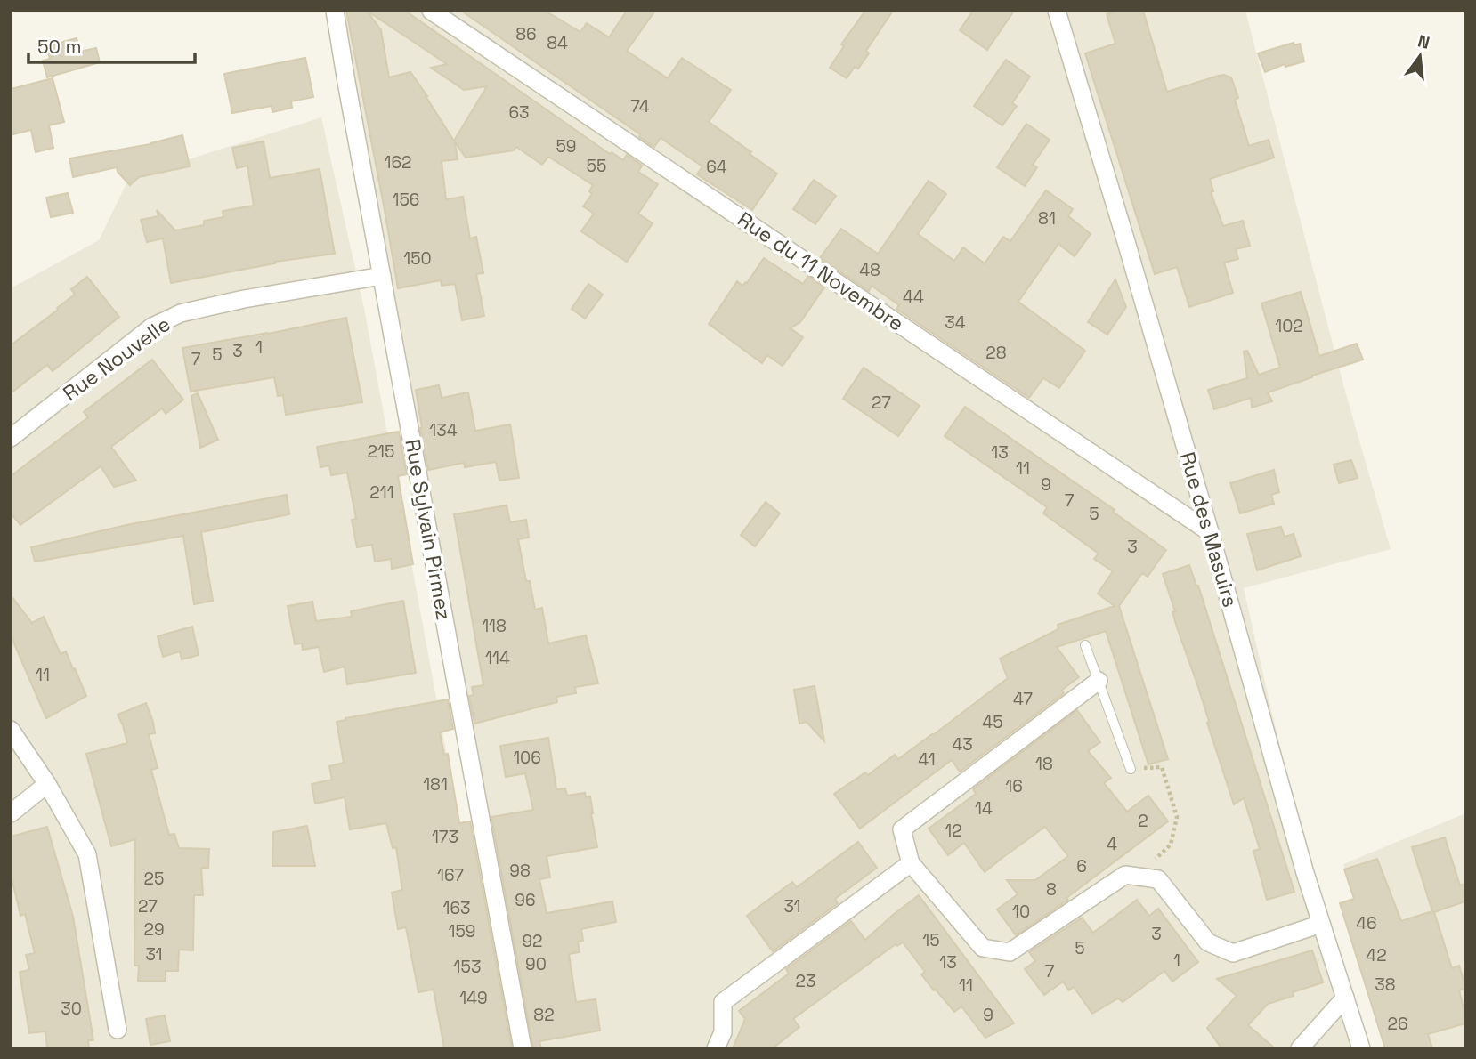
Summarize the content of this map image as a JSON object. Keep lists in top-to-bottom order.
{
  "streets": {
    "street": [
      "Rue du 11 Novembre",
      "Rue Nouvelle",
      "Rue Sylvain Pirmez",
      "Rue des Masuirs"
    ]
  },
  "crossings": [
    ["Rue du 11 Novembre", "Rue des Masuirs"],
    ["Rue Nouvelle", "Rue Sylvain Pirmez"]
  ],
  "house_numbers": [
    "86",
    "84",
    "74",
    "63",
    "59",
    "162",
    "55",
    "64",
    "156",
    "81",
    "150",
    "48",
    "44",
    "34",
    "102",
    "1",
    "3",
    "28",
    "5",
    "7",
    "27",
    "134",
    "215",
    "13",
    "11",
    "9",
    "211",
    "7",
    "5",
    "3",
    "118",
    "114",
    "11",
    "47",
    "45",
    "43",
    "106",
    "41",
    "18",
    "181",
    "16",
    "14",
    "2",
    "12",
    "173",
    "4",
    "6",
    "98",
    "167",
    "25",
    "8",
    "96",
    "27",
    "31",
    "163",
    "10",
    "46",
    "29",
    "159",
    "3",
    "15",
    "92",
    "5",
    "31",
    "42",
    "1",
    "13",
    "90",
    "153",
    "7",
    "23",
    "38",
    "11",
    "149",
    "30",
    "82",
    "9",
    "26"
  ],
  "scale_bar": "50 m",
  "north": "top"
}
